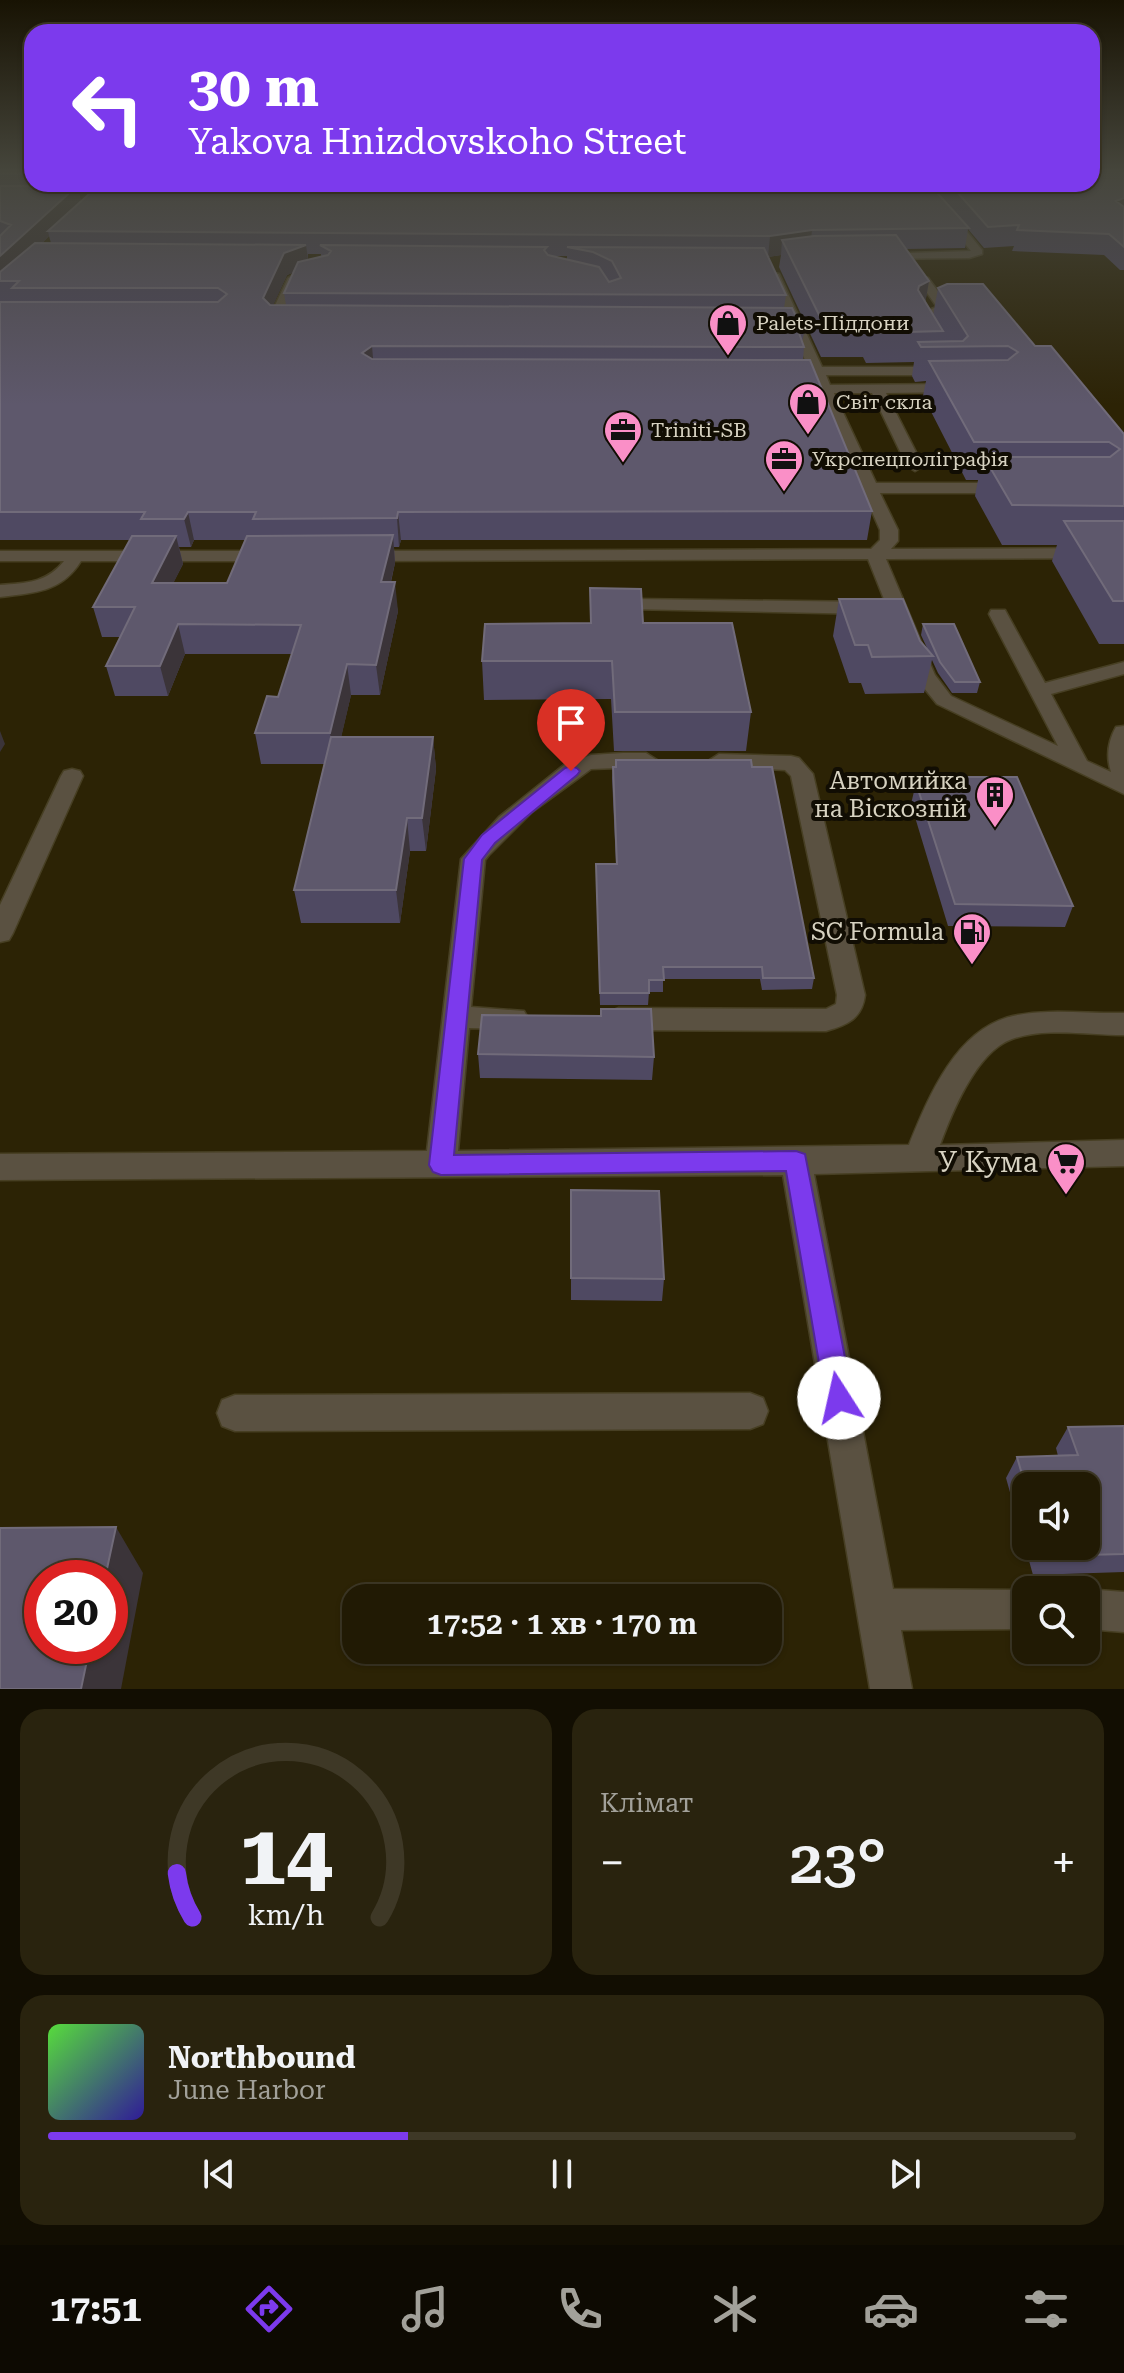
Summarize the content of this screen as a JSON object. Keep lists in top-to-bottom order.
{
  "places": {
    "shop": ["Palets-Піддони", "Світ скла"],
    "office": ["Triniti-SB", "Укрспецполіграфія"],
    "building": ["Автомийка на Віскозній"],
    "fuel station": ["SC Formula"],
    "supermarket": ["У Кума"]
  },
  "page": {
    "turn": ["30 m", "Yakova Hnizdovskoho Street"],
    "limit": "20",
    "trip": "17:52 · 1 хв · 170 m",
    "tile": "Клімат",
    "heat": ["−", "23°", "+"],
    "song": ["Northbound", "June Harbor"],
    "tabs": "17:51",
    "gauge": ["14", "km/h"]
  }
}
